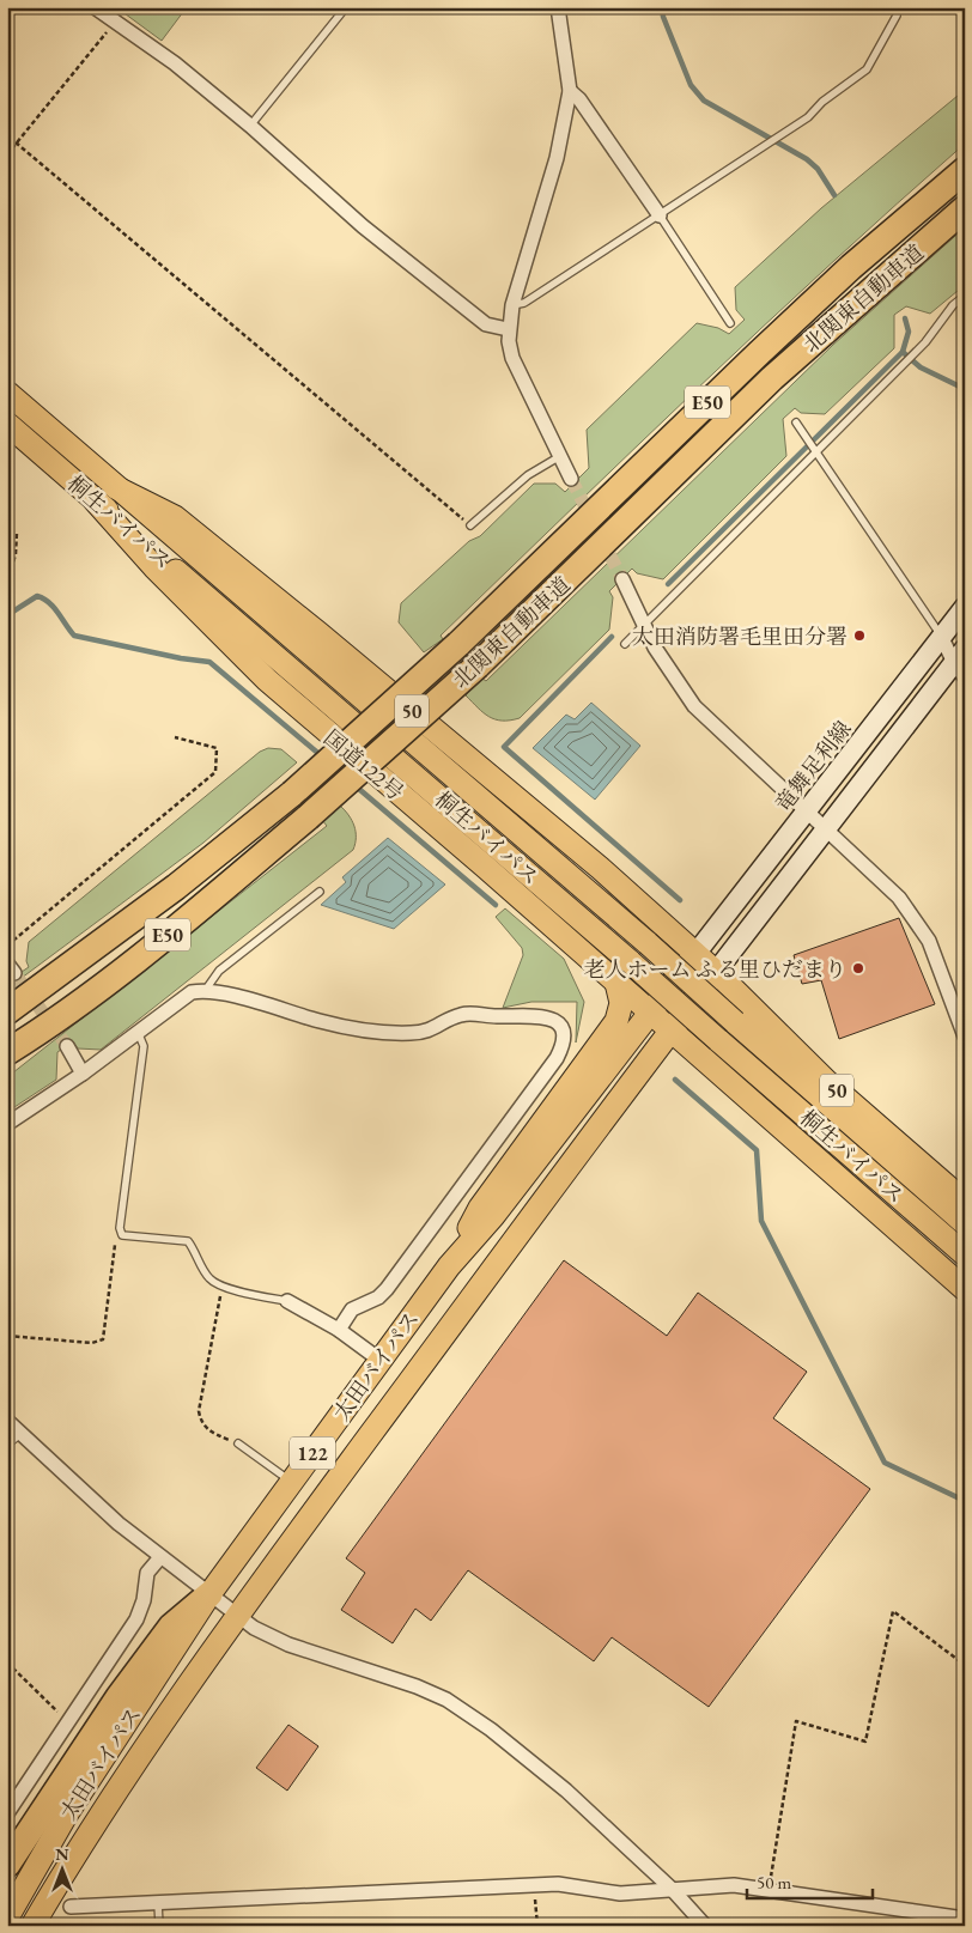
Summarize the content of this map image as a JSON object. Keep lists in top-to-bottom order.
{
  "streets": {
    "highway": [
      "北関東自動車道",
      "E50",
      "桐生バイパス",
      "50",
      "国道122号",
      "太田バイパス",
      "122"
    ],
    "main road": ["竜舞足利線"]
  },
  "crossings": [
    ["桐生バイパス", "50"],
    ["桐生バイパス", "国道122号"],
    ["50", "竜舞足利線"],
    ["50", "太田バイパス"],
    ["国道122号", "太田バイパス"],
    ["竜舞足利線", "太田バイパス"]
  ],
  "places": ["太田消防署毛里田分署", "老人ホーム ふる里ひだまり"],
  "scale_bar": "50 m",
  "north": "top"
}
